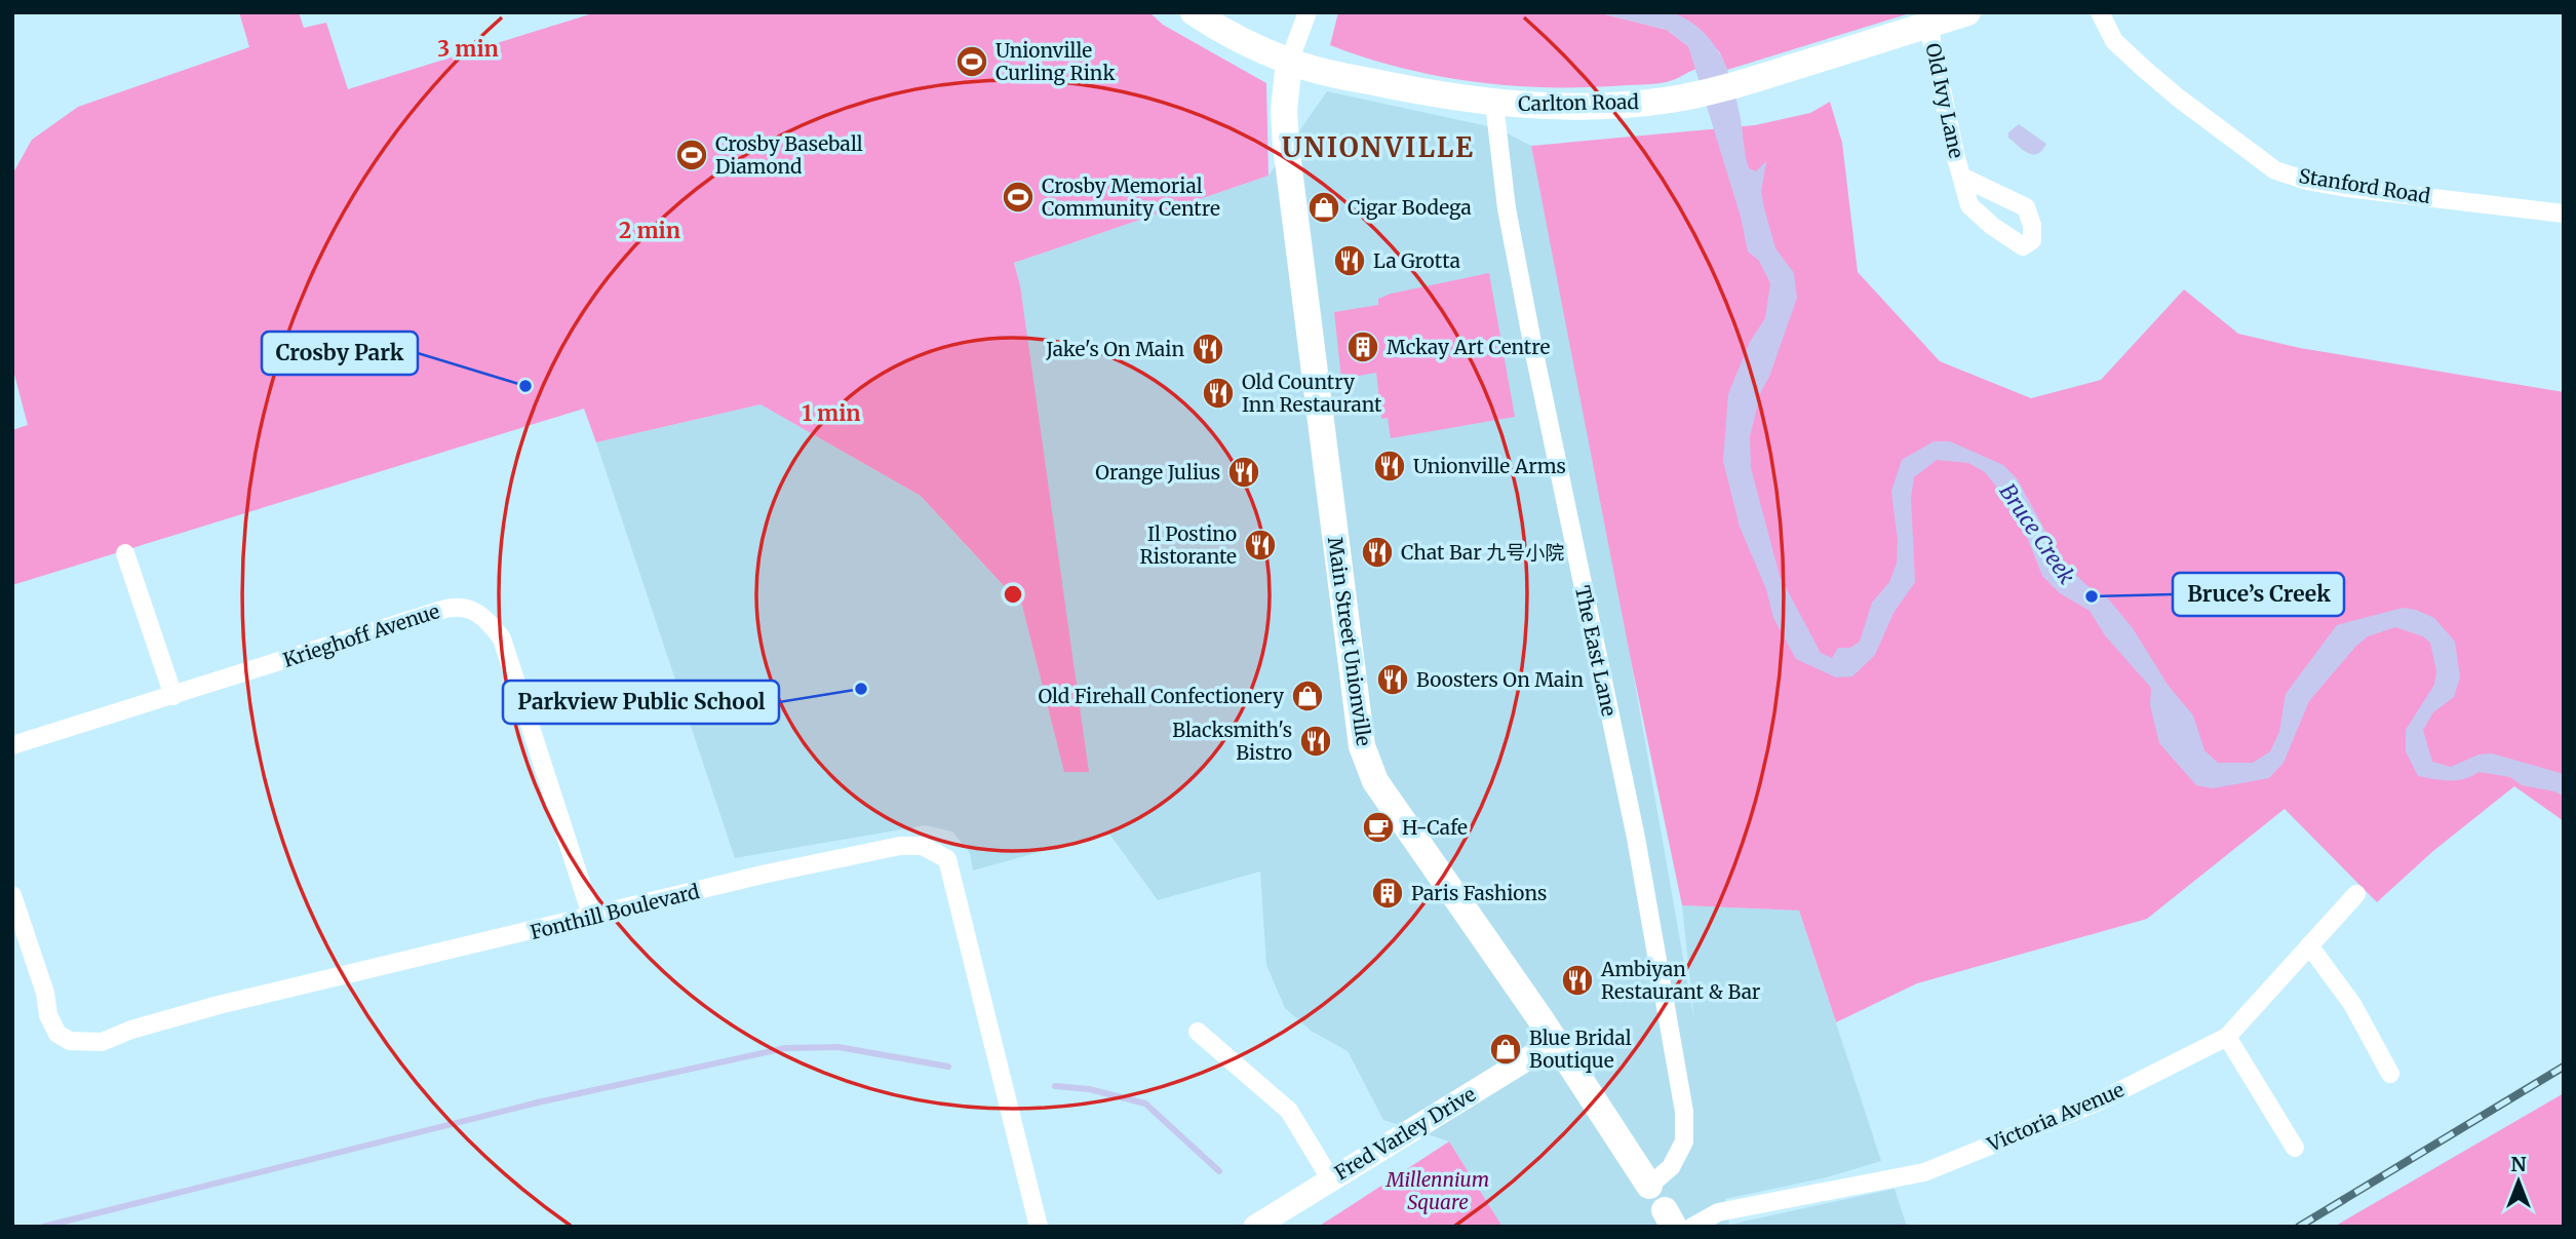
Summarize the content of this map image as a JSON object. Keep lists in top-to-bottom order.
{
  "streets": {
    "main road": ["Carlton Road", "Main Street Unionville"],
    "street": [
      "Old Ivy Lane",
      "Stanford Road",
      "Krieghoff Avenue",
      "The East Lane",
      "Fonthill Boulevard",
      "Victoria Avenue",
      "Fred Varley Drive"
    ]
  },
  "crossings": [
    ["Old Ivy Lane", "Carlton Road"],
    ["Carlton Road", "Main Street Unionville"],
    ["Carlton Road", "The East Lane"],
    ["Krieghoff Avenue", "Fonthill Boulevard"],
    ["Main Street Unionville", "The East Lane"],
    ["Main Street Unionville", "Fred Varley Drive"]
  ],
  "districts": ["UNIONVILLE"],
  "water": ["Bruce Creek"],
  "parks": ["Millennium Square"],
  "places": {
    "sports": ["Unionville Curling Rink", "Crosby Baseball Diamond", "Crosby Memorial Community Centre"],
    "shop": ["Cigar Bodega", "Old Firehall Confectionery", "Blue Bridal Boutique"],
    "restaurant": [
      "La Grotta",
      "Jake's On Main",
      "Old Country Inn Restaurant",
      "Unionville Arms",
      "Orange Julius",
      "Il Postino Ristorante",
      "Chat Bar 九号小院",
      "Boosters On Main",
      "Blacksmith's Bistro",
      "Ambiyan Restaurant & Bar"
    ],
    "building": ["Mckay Art Centre", "Paris Fashions"],
    "other": ["Crosby Park", "Bruce’s Creek", "Parkview Public School"],
    "cafe": ["H-Cafe"]
  },
  "north": "top",
  "rings": ["3 min", "2 min", "1 min"]
}
